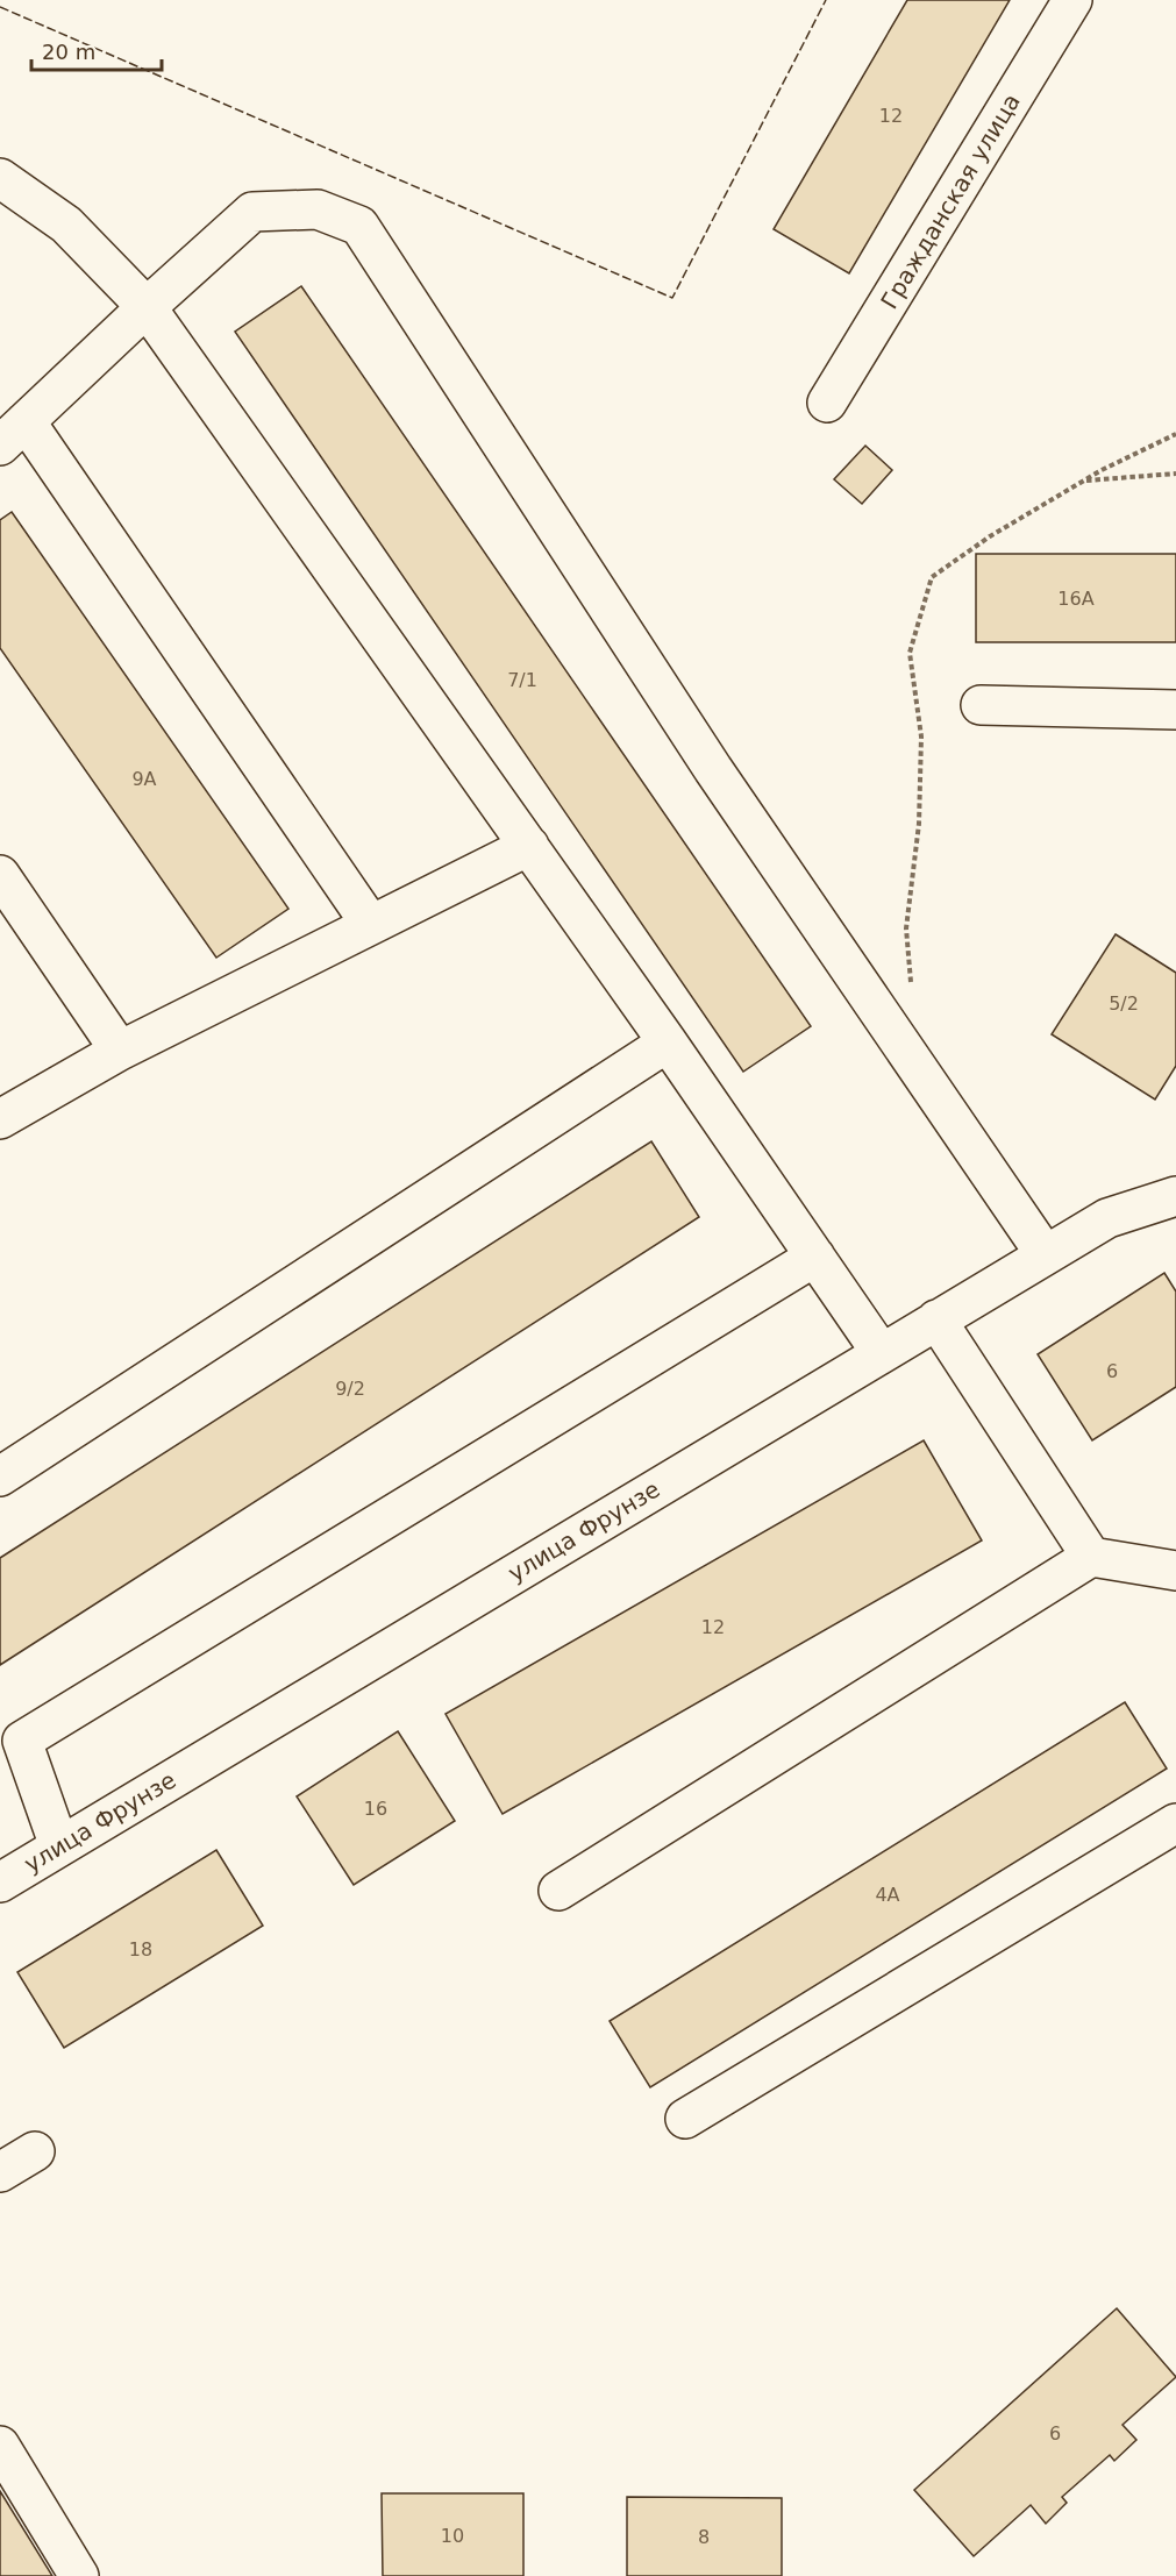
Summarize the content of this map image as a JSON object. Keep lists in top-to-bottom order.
{
  "streets": {
    "street": ["Гражданская улица", "улица Фрунзе"]
  },
  "house_numbers": [
    "12",
    "16А",
    "7/1",
    "9А",
    "5/2",
    "6",
    "9/2",
    "12",
    "16",
    "4А",
    "18",
    "6",
    "10",
    "8"
  ],
  "scale_bar": "20 m"
}
